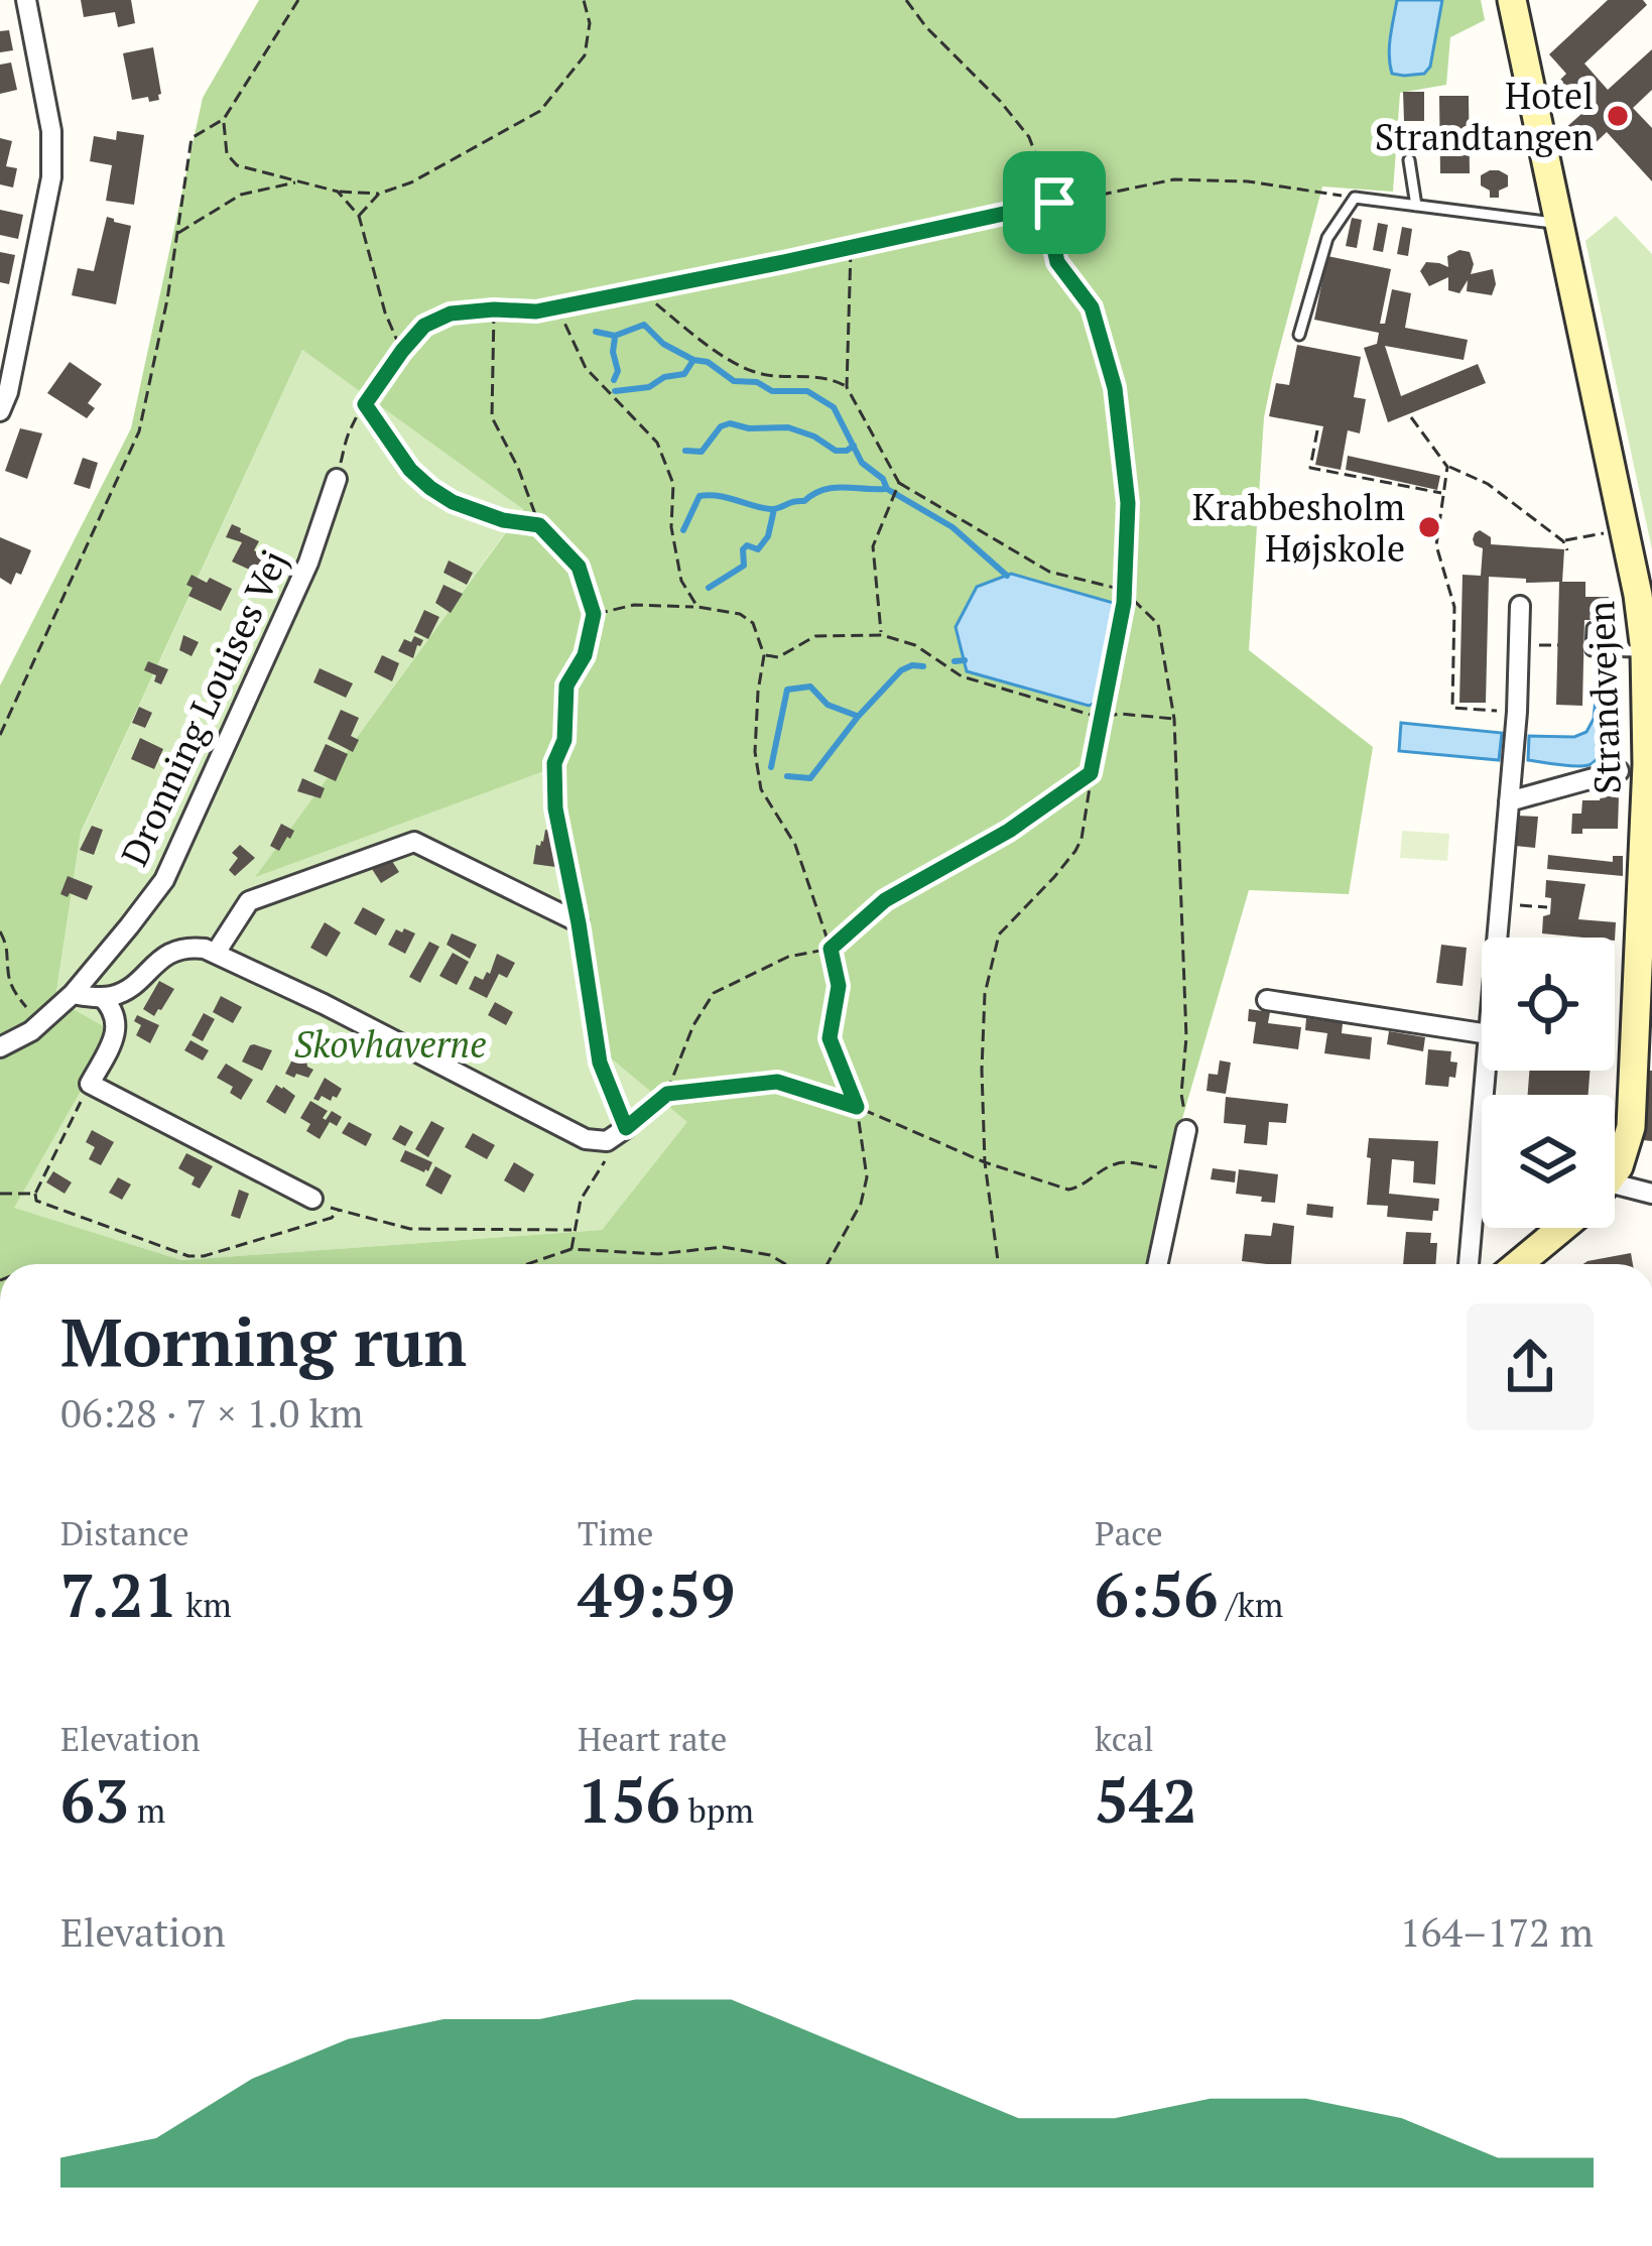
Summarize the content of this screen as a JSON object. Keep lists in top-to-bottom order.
{
  "streets": {
    "street": ["Strandvejen", "Dronning Louises Vej"]
  },
  "parks": ["Skovhaverne"],
  "places": ["Hotel Strandtangen", "Krabbesholm Højskole"],
  "page": {
    "heading": ["Morning run", "06:28 · 7 × 1.0 km"],
    "stats": [
      ["Distance", "7.21 km"],
      ["Time", "49:59"],
      ["Pace", "6:56 /km"],
      ["Elevation", "63 m"],
      ["Heart rate", "156 bpm"],
      ["kcal", "542"]
    ],
    "chart": ["Elevation", "164–172 m"]
  }
}
